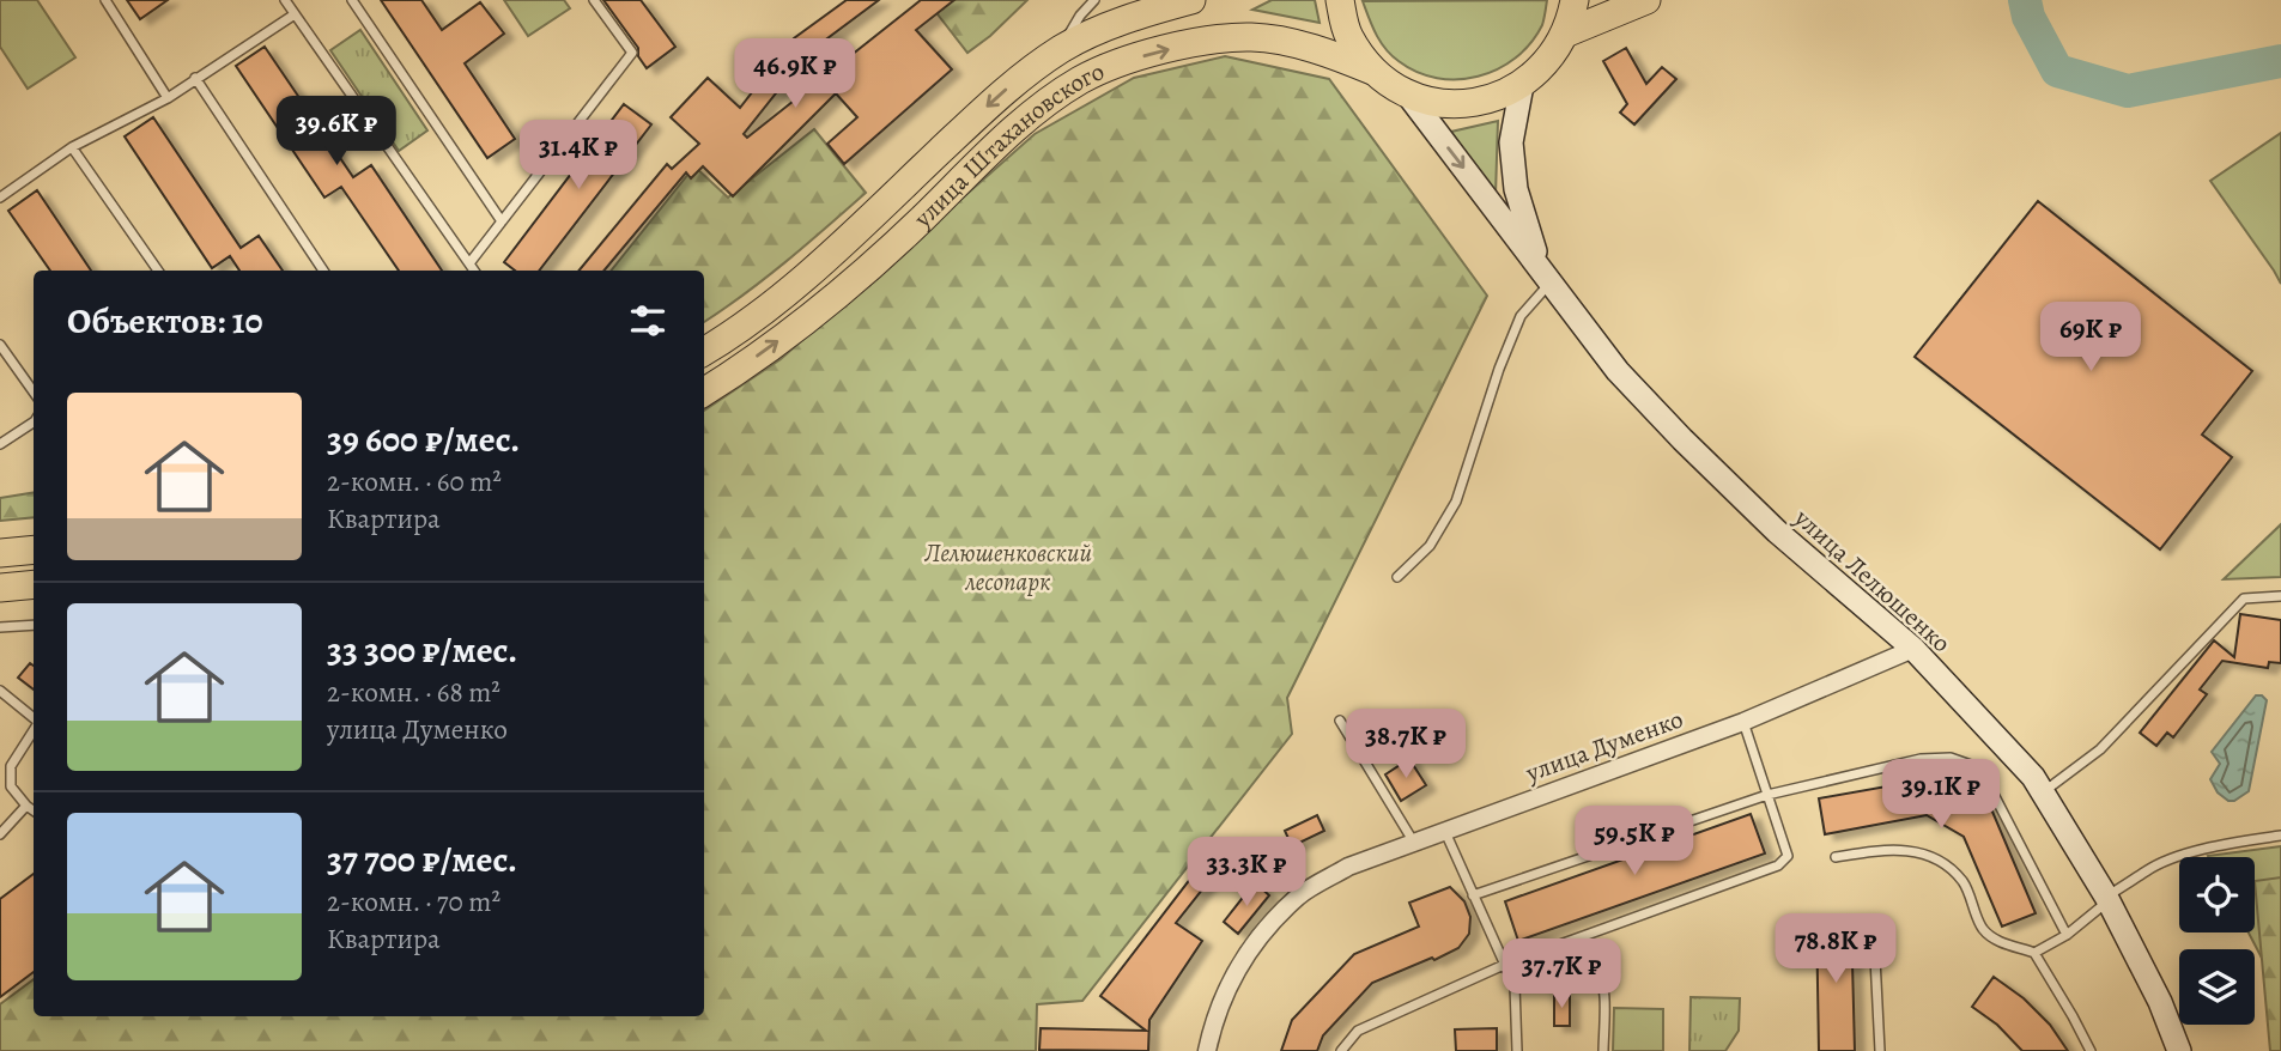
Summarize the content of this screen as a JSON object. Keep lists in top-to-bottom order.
{
  "streets": {
    "main road": ["улица Штахановского"],
    "street": ["улица Лелюшенко", "улица Думенко"]
  },
  "crossings": [
    ["улица Лелюшенко", "улица Думенко"]
  ],
  "parks": ["Лелюшенковский лесопарк"],
  "page": {
    "price": [
      "46.9K ₽",
      "39.6K ₽",
      "31.4K ₽",
      "69K ₽",
      "38.7K ₽",
      "39.1K ₽",
      "59.5K ₽",
      "33.3K ₽",
      "78.8K ₽",
      "37.7K ₽"
    ],
    "heading": "Объектов: 10",
    "list": [
      {
        "name": "39 600 ₽/мес.",
        "note": "2-комн. · 60 m² · Квартира"
      },
      {
        "name": "33 300 ₽/мес.",
        "note": "2-комн. · 68 m² · улица Думенко"
      },
      {
        "name": "37 700 ₽/мес.",
        "note": "2-комн. · 70 m² · Квартира"
      }
    ]
  }
}
